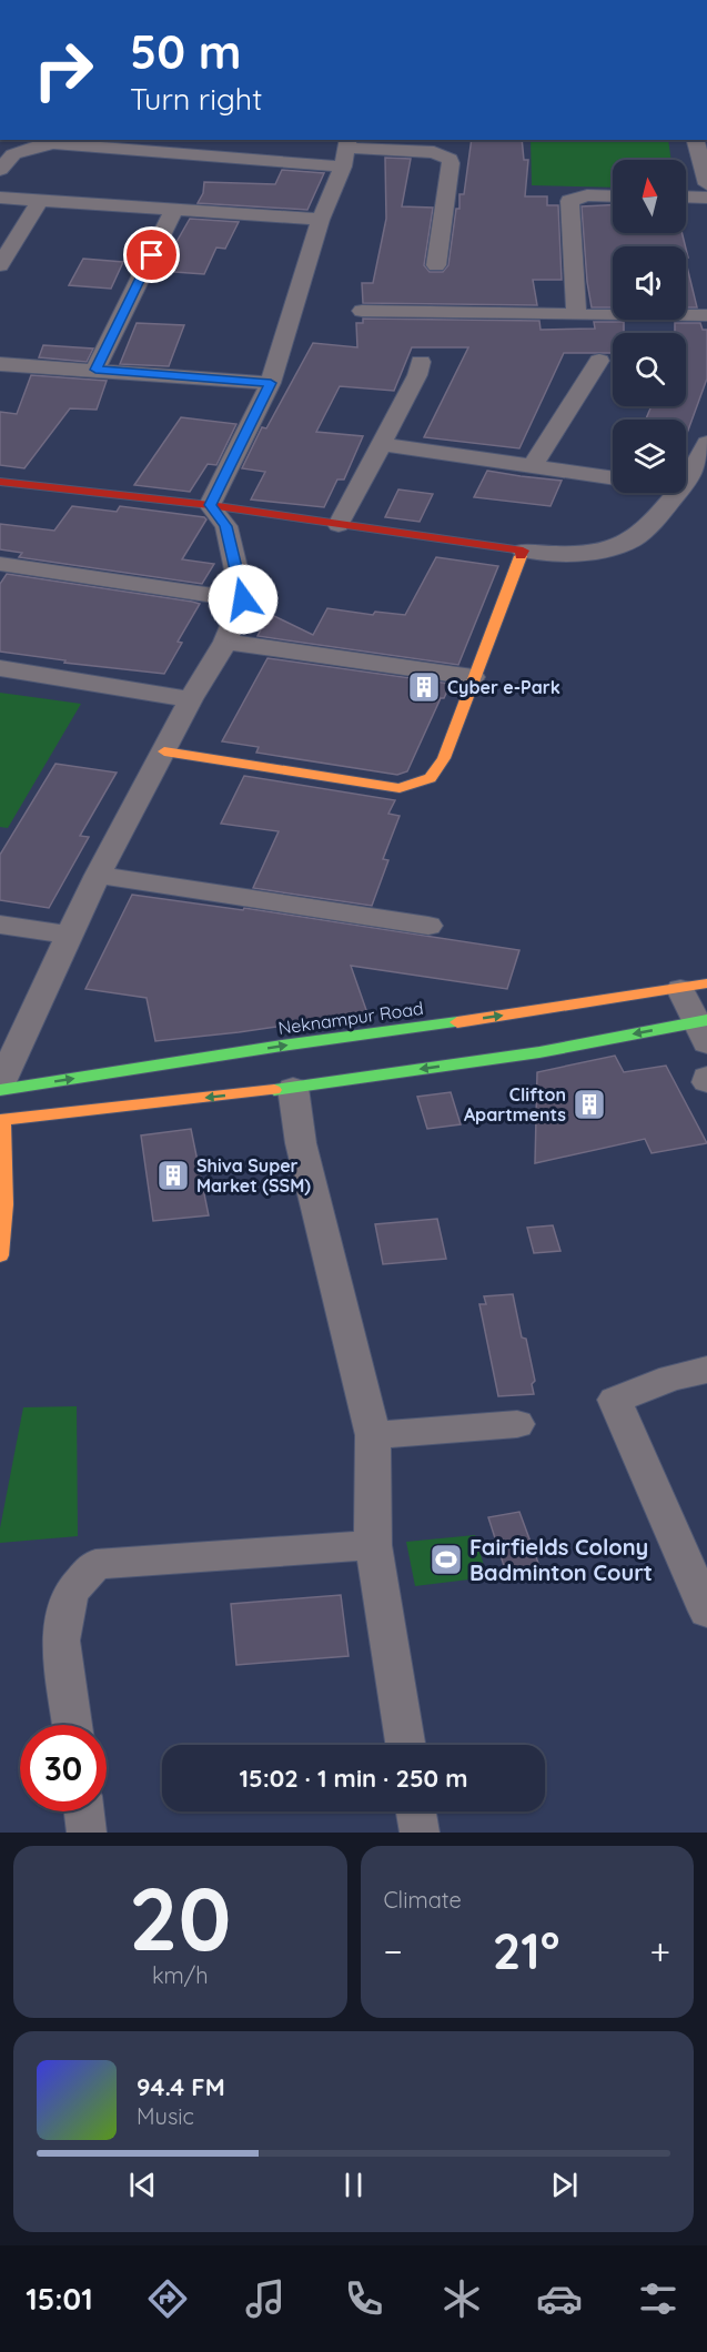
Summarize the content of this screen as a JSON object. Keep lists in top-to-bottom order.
{
  "streets": {
    "street": ["Neknampur Road"]
  },
  "places": {
    "building": ["Cyber e-Park", "Clifton Apartments", "Shiva Super Market (SSM)"],
    "sports": ["Fairfields Colony Badminton Court"]
  },
  "north": "top",
  "page": {
    "turn": ["50 m", "Turn right"],
    "limit": "30",
    "trip": "15:02 · 1 min · 250 m",
    "tile": [
      ["20", "km/h"],
      "Climate"
    ],
    "heat": ["−", "21°", "+"],
    "song": ["94.4 FM", "Music"],
    "tabs": "15:01"
  }
}
